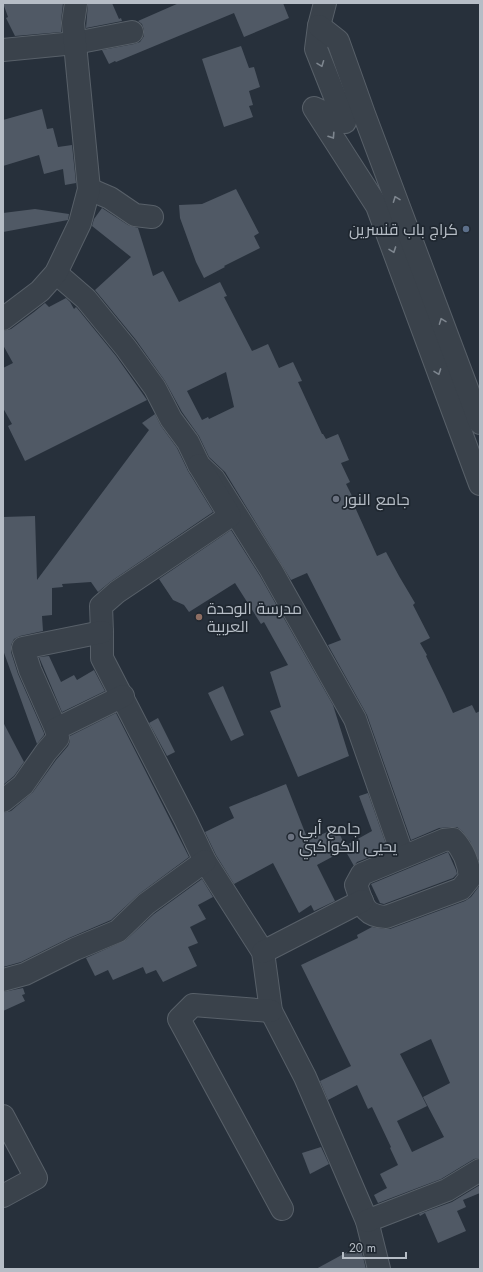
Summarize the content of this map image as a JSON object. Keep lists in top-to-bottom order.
{
  "places": [
    "كراج باب قنسرين",
    "جامع النور",
    "مدرسة الوحدة العربية",
    "جامع أبي يحيى الكواكبي"
  ],
  "scale_bar": "20 m"
}
